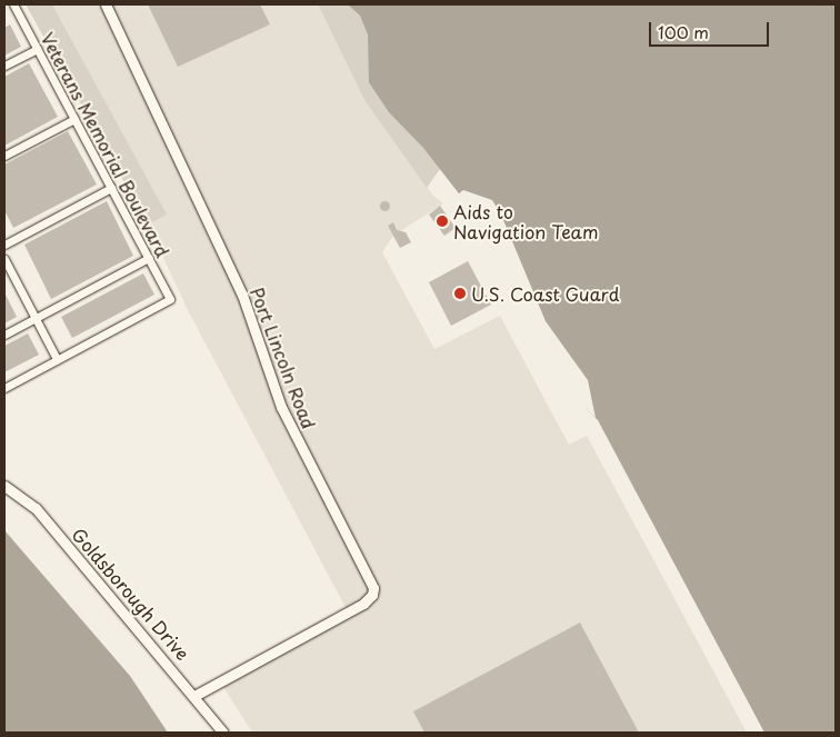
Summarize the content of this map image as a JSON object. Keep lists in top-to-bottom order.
{
  "streets": {
    "street": ["Veterans Memorial Boulevard", "Port Lincoln Road", "Goldsborough Drive"]
  },
  "crossings": [
    ["Port Lincoln Road", "Goldsborough Drive"]
  ],
  "places": ["Aids to Navigation Team", "U.S. Coast Guard"],
  "scale_bar": "100 m"
}
